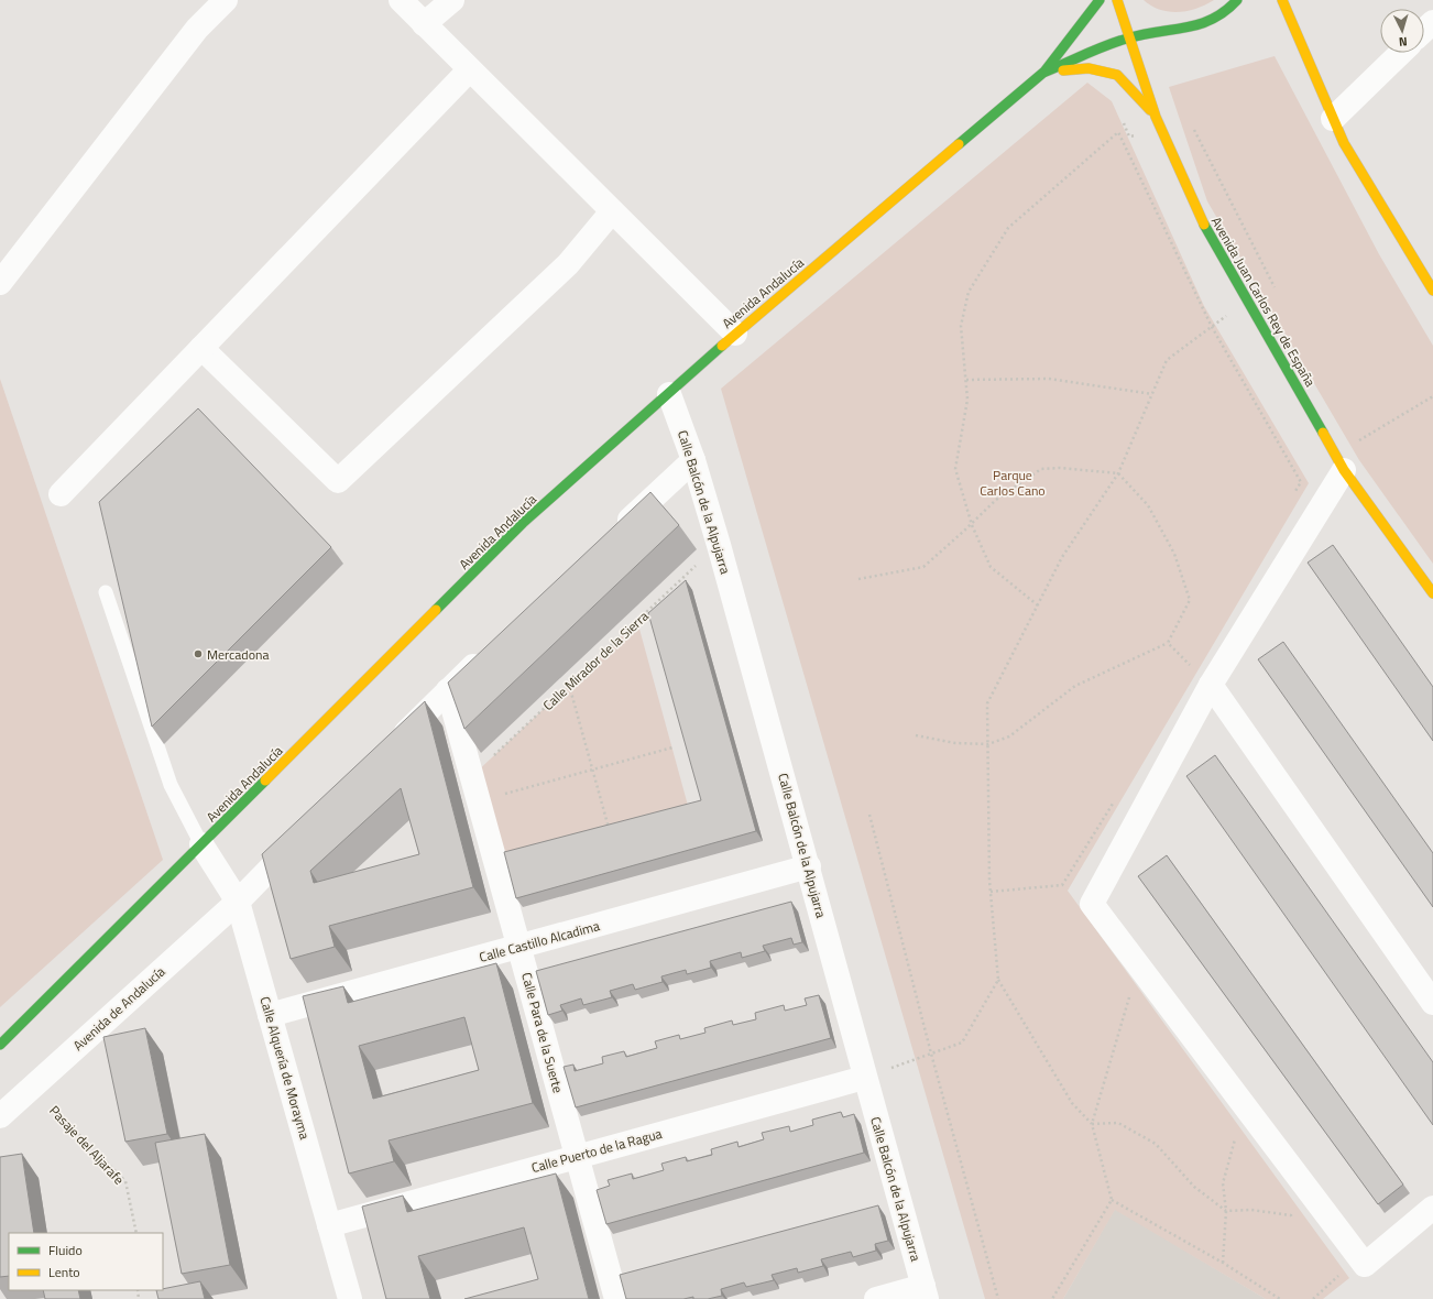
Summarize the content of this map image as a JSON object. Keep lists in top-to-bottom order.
{
  "streets": {
    "main road": ["Avenida Andalucía", "Avenida Juan Carlos Rey de España"],
    "street": [
      "Calle Balcón de la Alpujarra",
      "Calle Castillo Alcadima",
      "Avenida de Andalucía",
      "Calle Para de la Suerte",
      "Calle Alquería de Morayma",
      "Calle Puerto de la Ragua"
    ],
    "path": ["Calle Mirador de la Sierra", "Pasaje del Aljarafe"]
  },
  "crossings": [
    ["Avenida Andalucía", "Calle Balcón de la Alpujarra"],
    ["Avenida Andalucía", "Calle Alquería de Morayma"],
    ["Calle Balcón de la Alpujarra", "Calle Mirador de la Sierra"],
    ["Calle Balcón de la Alpujarra", "Calle Castillo Alcadima"],
    ["Calle Balcón de la Alpujarra", "Calle Puerto de la Ragua"],
    ["Calle Mirador de la Sierra", "Calle Para de la Suerte"],
    ["Calle Castillo Alcadima", "Calle Para de la Suerte"],
    ["Calle Castillo Alcadima", "Calle Alquería de Morayma"],
    ["Avenida de Andalucía", "Calle Alquería de Morayma"],
    ["Avenida de Andalucía", "Pasaje del Aljarafe"],
    ["Calle Para de la Suerte", "Calle Puerto de la Ragua"],
    ["Calle Alquería de Morayma", "Calle Puerto de la Ragua"]
  ],
  "parks": ["Parque Carlos Cano"],
  "places": ["Mercadona"],
  "legend": ["Fluido", "Lento"],
  "north": "bottom"
}
